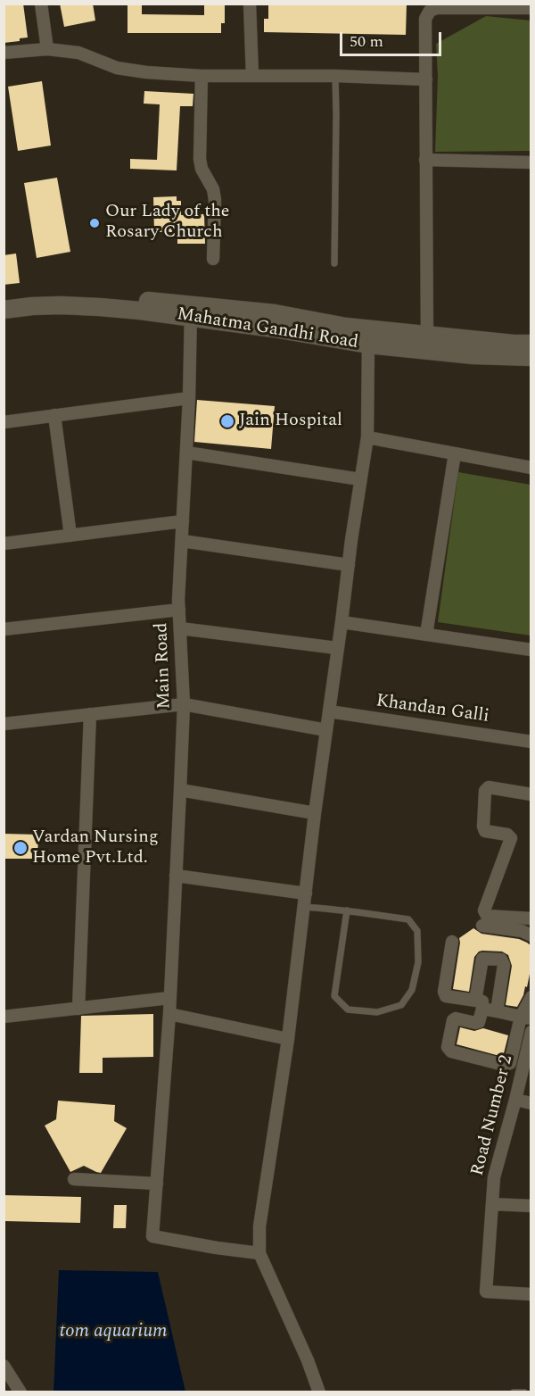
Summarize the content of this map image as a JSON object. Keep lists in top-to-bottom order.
{
  "streets": {
    "main road": ["Mahatma Gandhi Road"],
    "street": ["Main Road", "Khandan Galli", "Road Number 2"]
  },
  "crossings": [
    ["Mahatma Gandhi Road", "Main Road"]
  ],
  "water": ["tom aquarium"],
  "places": ["Our Lady of the Rosary Church", "Jain Hospital", "Vardan Nursing Home Pvt.Ltd."],
  "scale_bar": "50 m"
}
